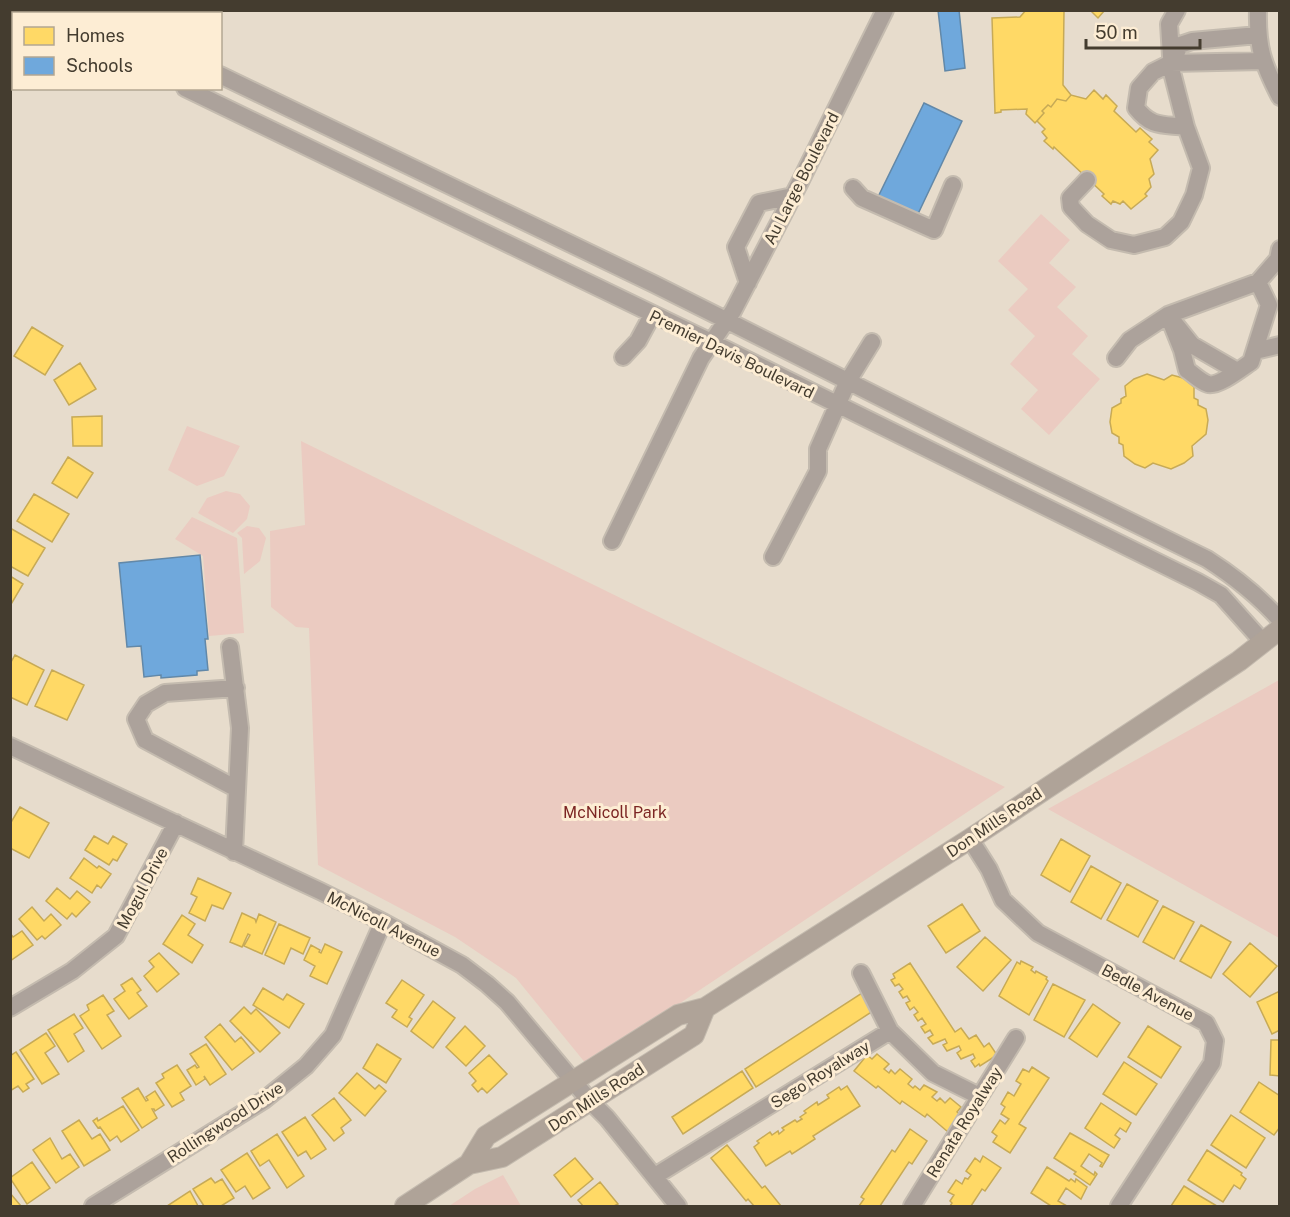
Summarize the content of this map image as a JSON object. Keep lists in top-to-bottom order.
{
  "streets": {
    "main road": ["Don Mills Road"],
    "street": [
      "Au Large Boulevard",
      "Premier Davis Boulevard",
      "Mogul Drive",
      "McNicoll Avenue",
      "Bedle Avenue",
      "Sego Royalway",
      "Rollingwood Drive",
      "Renata Royalway"
    ]
  },
  "crossings": [
    ["Au Large Boulevard", "Premier Davis Boulevard"],
    ["Premier Davis Boulevard", "Don Mills Road"],
    ["Don Mills Road", "McNicoll Avenue"],
    ["Don Mills Road", "Bedle Avenue"],
    ["Mogul Drive", "McNicoll Avenue"],
    ["McNicoll Avenue", "Sego Royalway"],
    ["McNicoll Avenue", "Rollingwood Drive"]
  ],
  "parks": ["McNicoll Park"],
  "legend": ["Homes", "Schools"],
  "scale_bar": "50 m"
}
